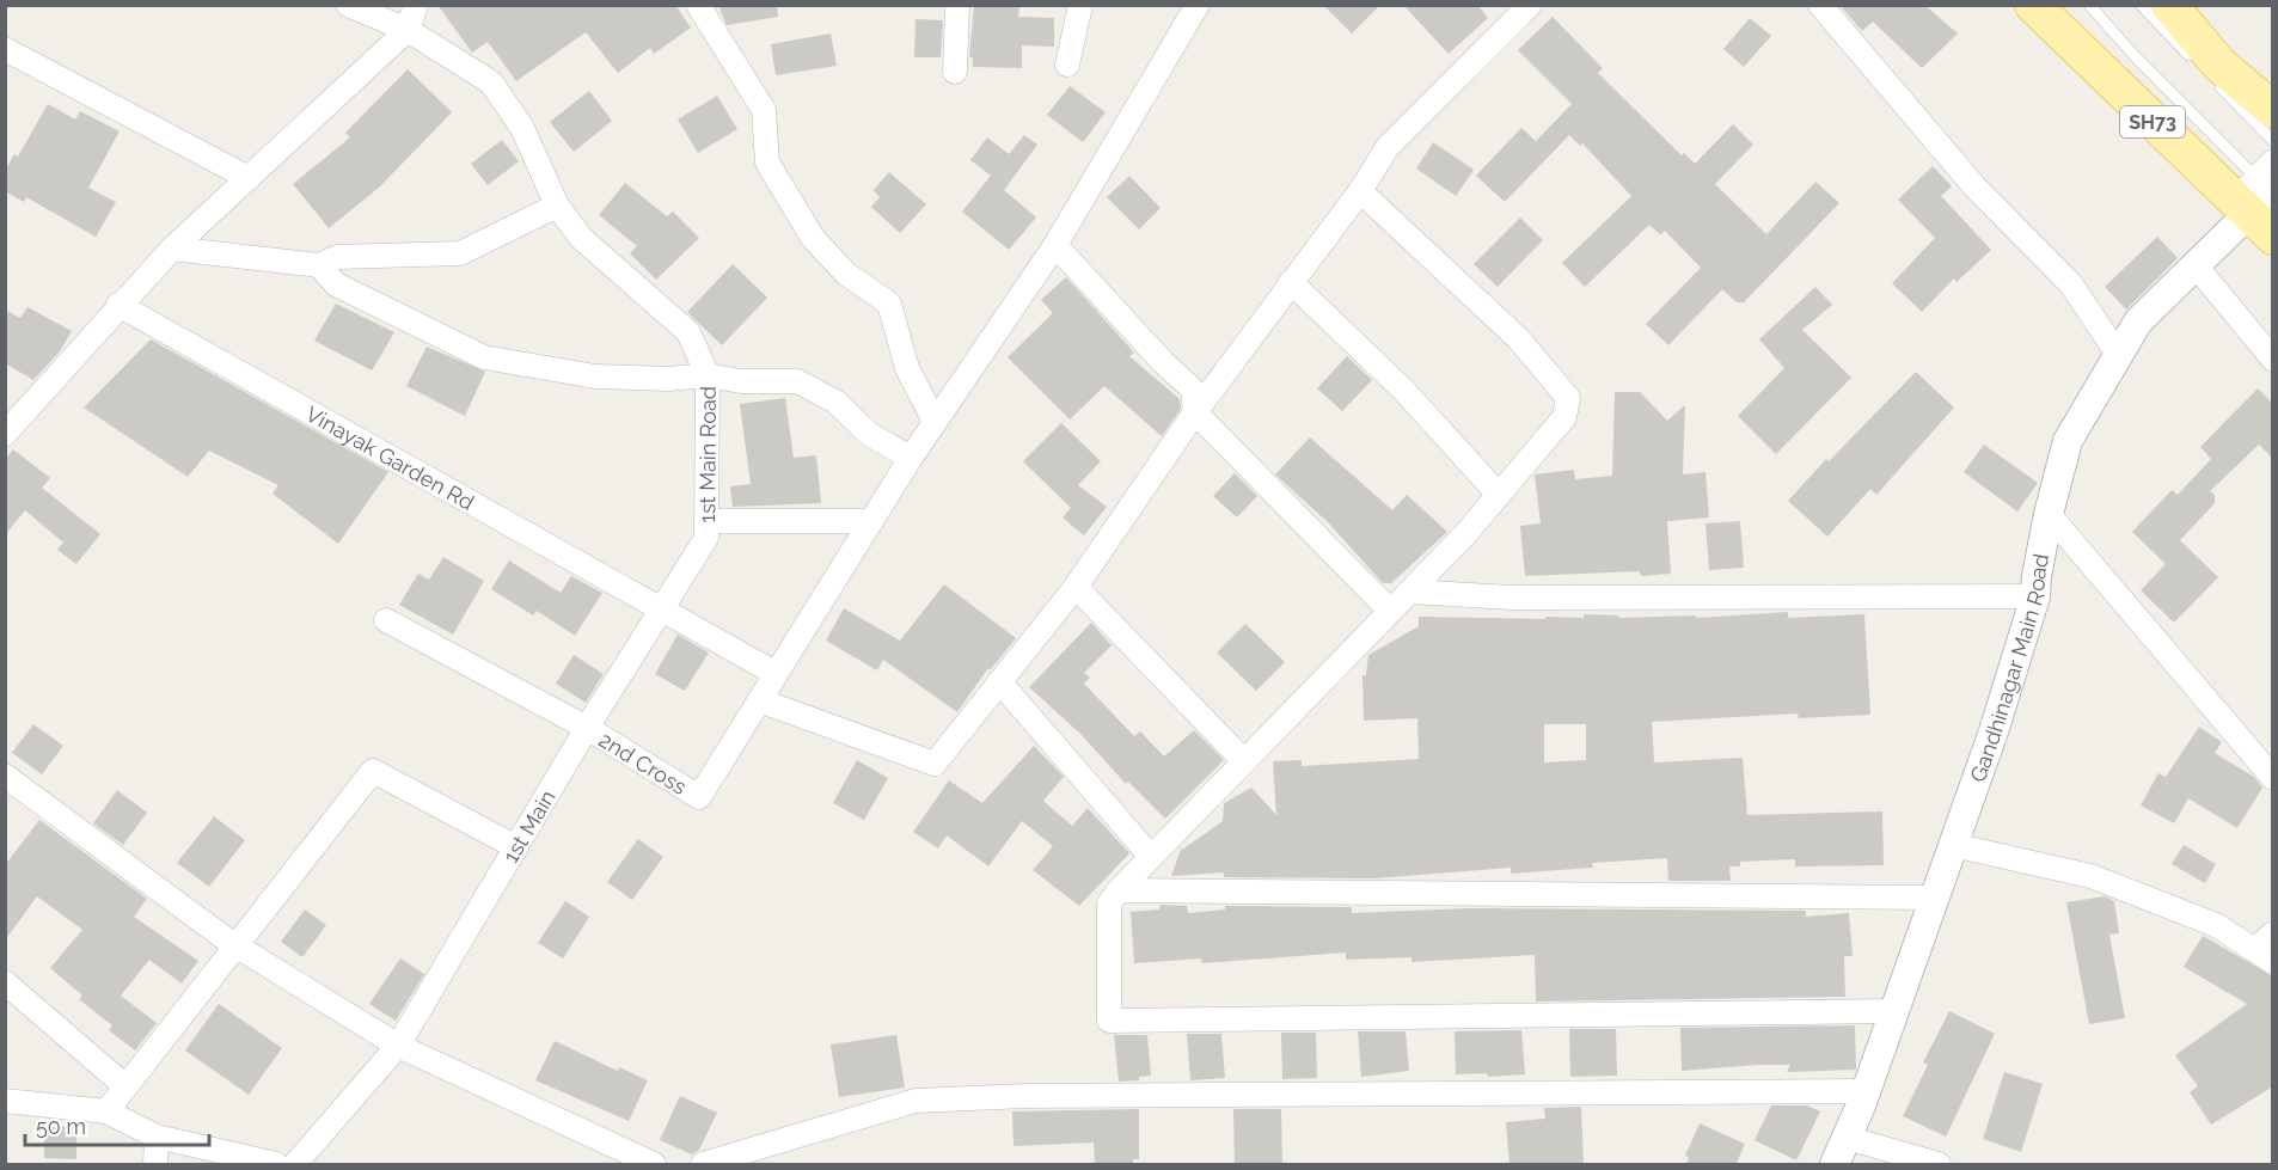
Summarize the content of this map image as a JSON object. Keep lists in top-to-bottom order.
{
  "streets": {
    "main road": ["SH73"],
    "street": [
      "1st Main Road",
      "Vinayak Garden Rd",
      "Gandhinagar Main Road",
      "2nd Cross",
      "1st Main"
    ]
  },
  "crossings": [
    ["SH73", "Gandhinagar Main Road"],
    ["1st Main Road", "Vinayak Garden Rd"],
    ["1st Main Road", "1st Main"],
    ["Vinayak Garden Rd", "1st Main"],
    ["2nd Cross", "1st Main"]
  ],
  "scale_bar": "50 m"
}
